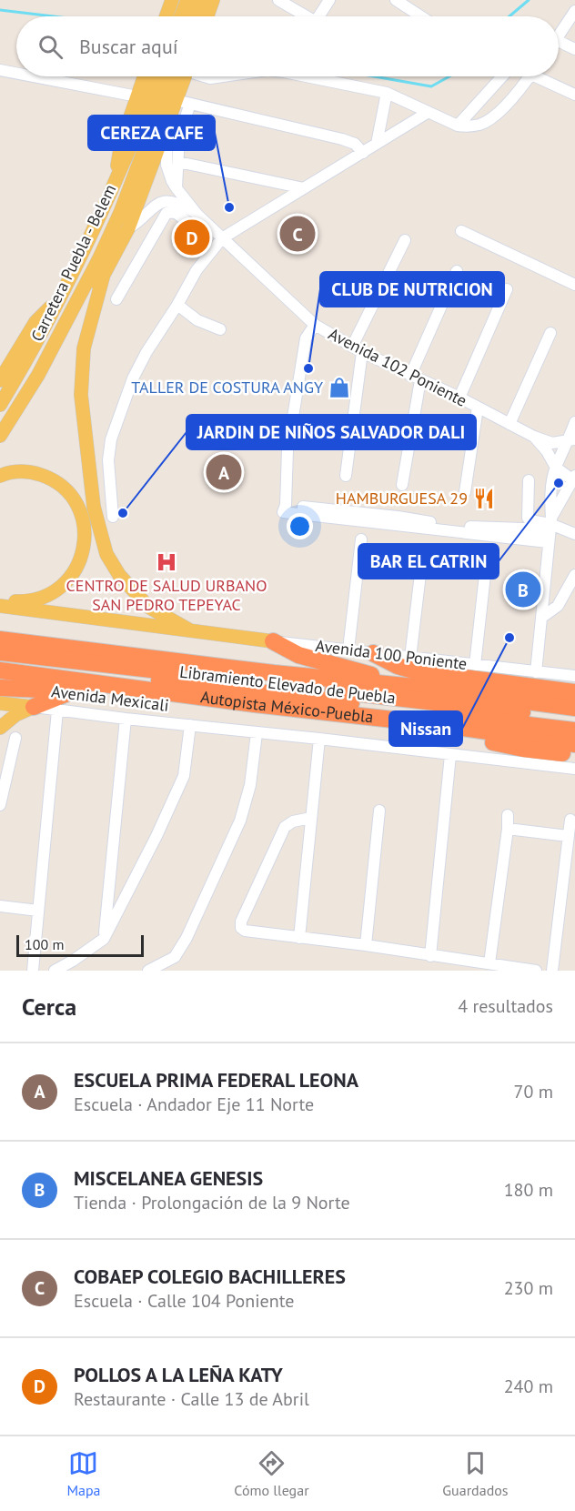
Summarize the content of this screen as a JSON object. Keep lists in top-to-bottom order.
{
  "streets": {
    "highway": ["Libramiento Elevado de Puebla", "Autopista México-Puebla"],
    "main road": ["Carretera Puebla - Belem", "Avenida Mexicali"],
    "street": ["Avenida 102 Poniente", "Avenida 100 Poniente"]
  },
  "places": {
    "other": [
      "CEREZA CAFE",
      "CLUB DE NUTRICION",
      "BAR EL CATRIN",
      "JARDIN DE NIÑOS SALVADOR DALI",
      "Nissan"
    ],
    "shop": ["TALLER DE COSTURA ANGY"],
    "restaurant": ["HAMBURGUESA 29"],
    "hospital": ["CENTRO DE SALUD URBANO SAN PEDRO TEPEYAC"]
  },
  "scale_bar": "100 m",
  "page": {
    "search": "Buscar aquí",
    "pins": [
      "C",
      "D",
      "A",
      "B"
    ],
    "scale": "100 m",
    "heading": ["Cerca", "4 resultados"],
    "list": [
      {
        "mark": "A",
        "name": "ESCUELA PRIMA FEDERAL LEONA",
        "note": "Escuela · Andador Eje 11 Norte",
        "value": "70 m"
      },
      {
        "mark": "B",
        "name": "MISCELANEA GENESIS",
        "note": "Tienda · Prolongación de la 9 Norte",
        "value": "180 m"
      },
      {
        "mark": "C",
        "name": "COBAEP COLEGIO BACHILLERES",
        "note": "Escuela · Calle 104 Poniente",
        "value": "230 m"
      },
      {
        "mark": "D",
        "name": "POLLOS A LA LEÑA KATY",
        "note": "Restaurante · Calle 13 de Abril",
        "value": "240 m"
      }
    ],
    "nav": ["Mapa", "Cómo llegar", "Guardados"]
  }
}
